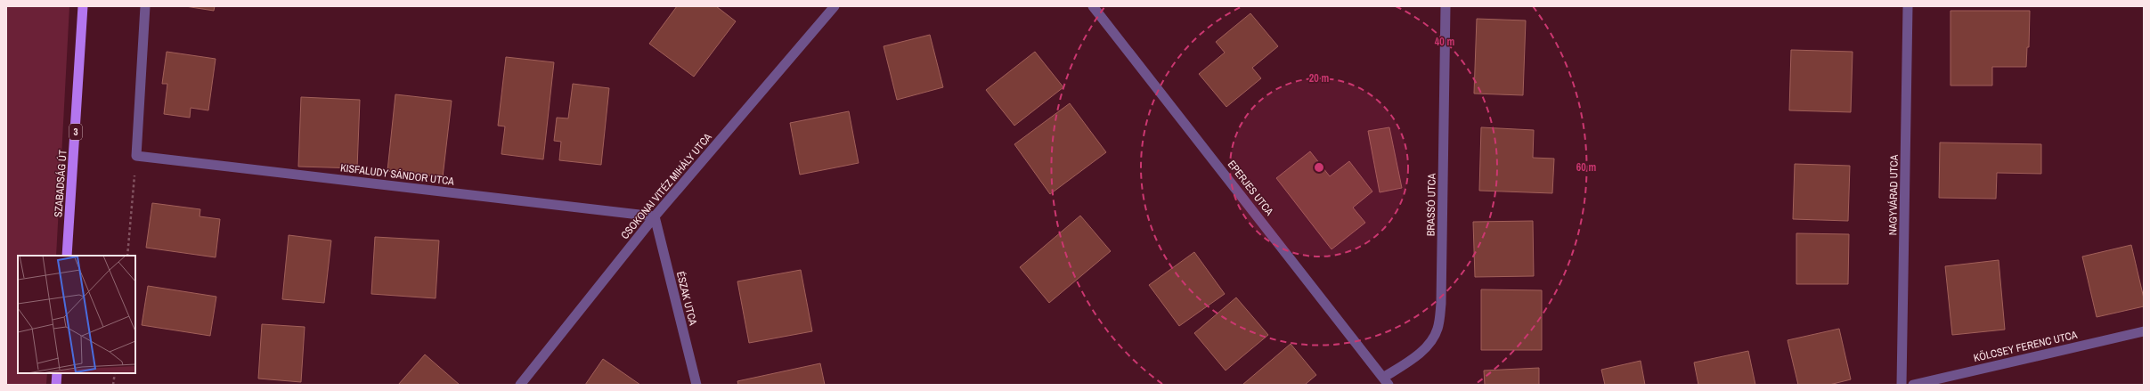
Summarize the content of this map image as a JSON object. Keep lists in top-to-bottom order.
{
  "streets": {
    "main road": ["3", "SZABADSÁG ÚT"],
    "street": [
      "KISFALUDY SÁNDOR UTCA",
      "CSOKONAI VITÉZ MIHÁLY UTCA",
      "EPERJES UTCA",
      "NAGYVÁRAD UTCA",
      "BRASSÓ UTCA",
      "ÉSZAK UTCA",
      "KÖLCSEY FERENC UTCA"
    ]
  },
  "crossings": [
    ["KISFALUDY SÁNDOR UTCA", "CSOKONAI VITÉZ MIHÁLY UTCA"],
    ["KISFALUDY SÁNDOR UTCA", "ÉSZAK UTCA"],
    ["CSOKONAI VITÉZ MIHÁLY UTCA", "ÉSZAK UTCA"],
    ["EPERJES UTCA", "BRASSÓ UTCA"]
  ],
  "rings": ["40 m", "20 m", "60 m"]
}
